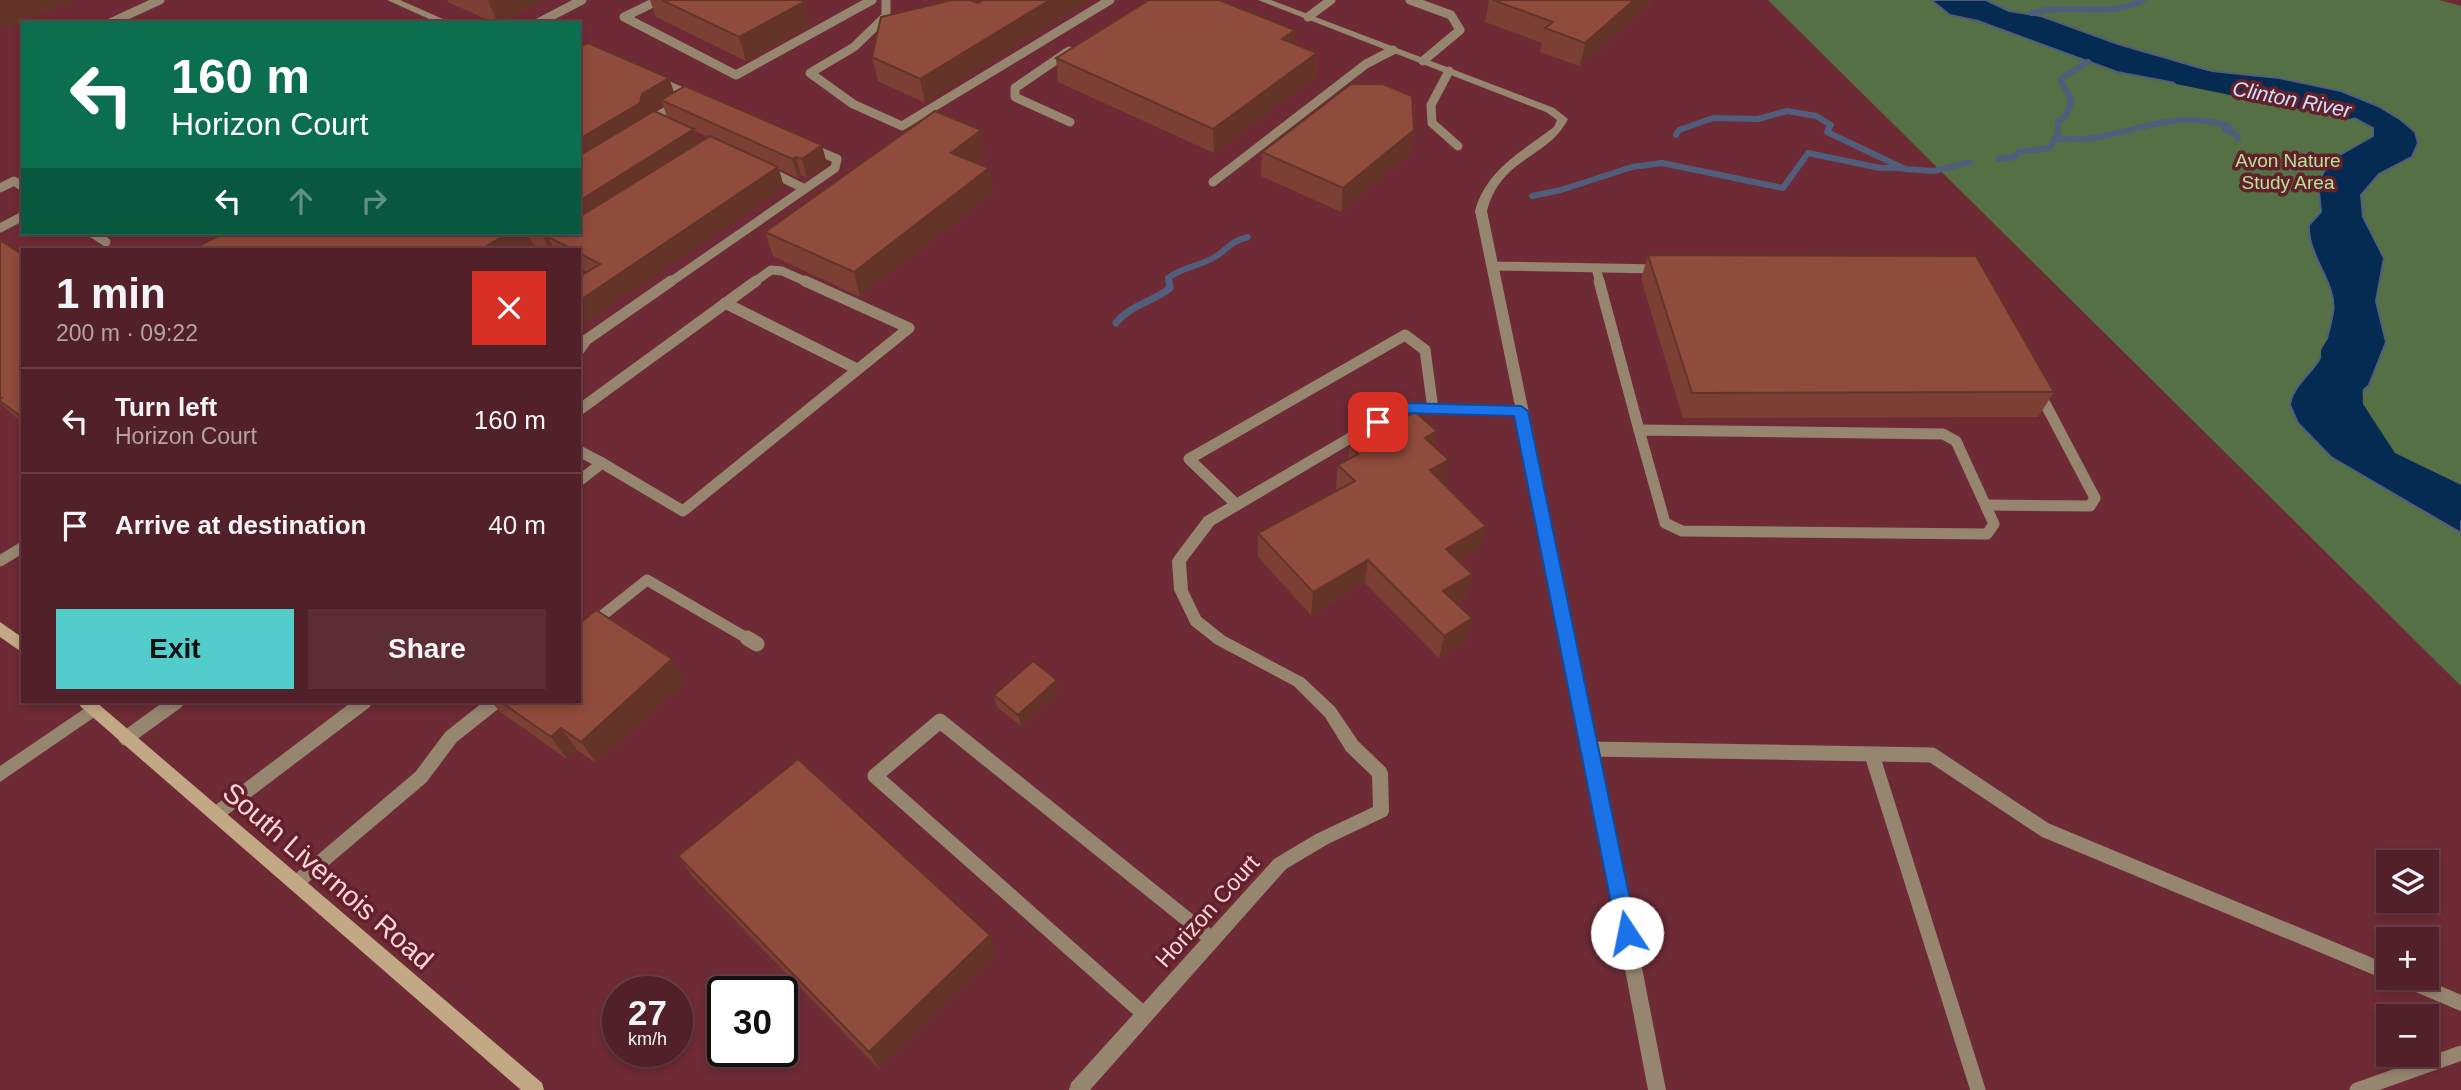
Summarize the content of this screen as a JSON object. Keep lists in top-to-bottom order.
{
  "streets": {
    "main road": ["South Livernois Road"],
    "street": ["Horizon Court"]
  },
  "water": ["Clinton River"],
  "parks": ["Avon Nature Study Area"],
  "page": {
    "turn": ["160 m", "Horizon Court"],
    "heading": ["1 min", "200 m · 09:22"],
    "list": [
      {
        "name": "Turn left",
        "note": "Horizon Court",
        "value": "160 m"
      },
      {
        "name": "Arrive at destination",
        "value": "40 m"
      }
    ],
    "buttons": ["Exit", "Share"],
    "map_buttons": ["+", "−"],
    "speed": "27 km/h",
    "limit": "30"
  }
}
